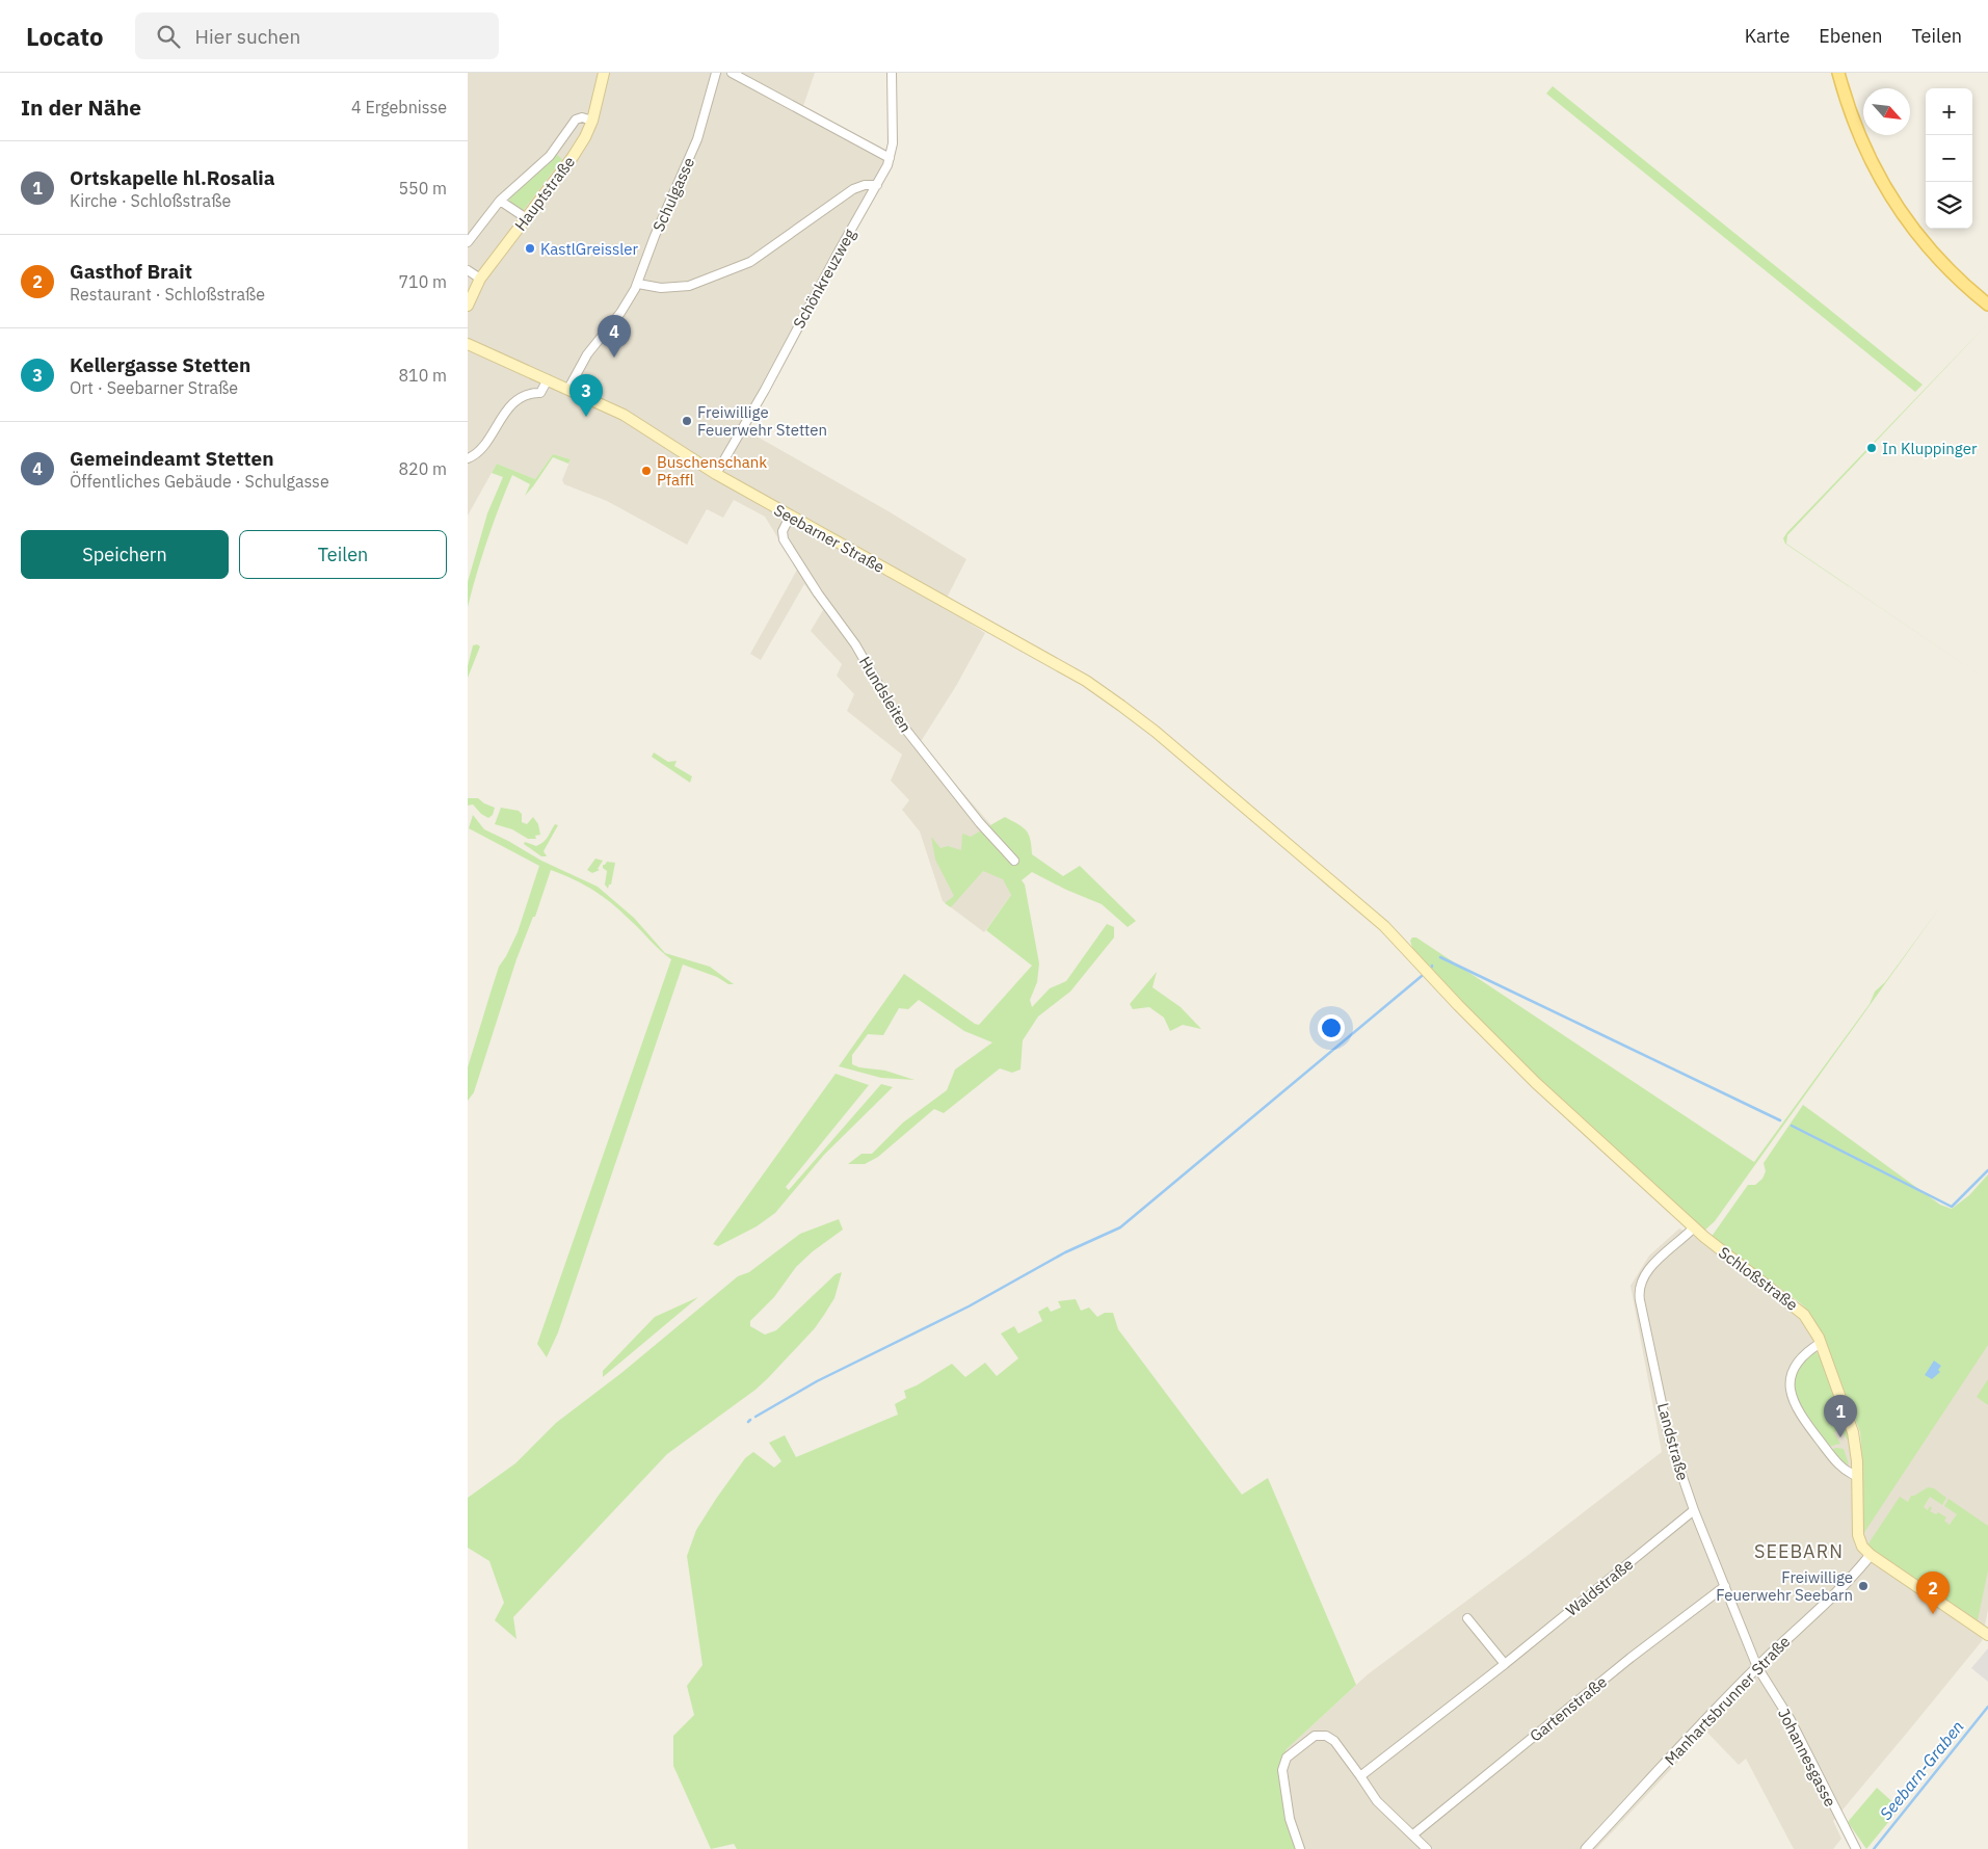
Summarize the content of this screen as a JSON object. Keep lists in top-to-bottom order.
{
  "streets": {
    "main road": ["Hauptstraße", "Seebarner Straße", "Schloßstraße"],
    "street": [
      "Schulgasse",
      "Schönkreuzweg",
      "Hundsleiten",
      "Landstraße",
      "Waldstraße",
      "Manhartsbrunner Straße",
      "Gartenstraße",
      "Johannesgasse"
    ]
  },
  "crossings": [
    ["Schulgasse", "Seebarner Straße"],
    ["Schönkreuzweg", "Seebarner Straße"],
    ["Seebarner Straße", "Hundsleiten"],
    ["Seebarner Straße", "Schloßstraße"],
    ["Seebarner Straße", "Landstraße"],
    ["Schloßstraße", "Landstraße"],
    ["Schloßstraße", "Manhartsbrunner Straße"],
    ["Landstraße", "Waldstraße"],
    ["Landstraße", "Manhartsbrunner Straße"],
    ["Landstraße", "Gartenstraße"],
    ["Landstraße", "Johannesgasse"],
    ["Manhartsbrunner Straße", "Johannesgasse"]
  ],
  "districts": ["SEEBARN"],
  "water": ["Seebarn-Graben"],
  "places": [
    "KastlGreissler",
    "Freiwillige Feuerwehr Stetten",
    "In Kluppinger",
    "Buschenschank Pfaffl",
    "Freiwillige Feuerwehr Seebarn"
  ],
  "north": "bottom right",
  "page": {
    "header": "Locato",
    "search": "Hier suchen",
    "nav": ["Karte", "Ebenen", "Teilen"],
    "heading": ["In der Nähe", "4 Ergebnisse"],
    "map_buttons": ["+", "−"],
    "list": [
      {
        "mark": "1",
        "name": "Ortskapelle hl.Rosalia",
        "note": "Kirche · Schloßstraße",
        "value": "550 m"
      },
      {
        "mark": "2",
        "name": "Gasthof Brait",
        "note": "Restaurant · Schloßstraße",
        "value": "710 m"
      },
      {
        "mark": "3",
        "name": "Kellergasse Stetten",
        "note": "Ort · Seebarner Straße",
        "value": "810 m"
      },
      {
        "mark": "4",
        "name": "Gemeindeamt Stetten",
        "note": "Öffentliches Gebäude · Schulgasse",
        "value": "820 m"
      }
    ],
    "pins": [
      "4",
      "3",
      "1",
      "2"
    ],
    "buttons": ["Speichern", "Teilen"]
  }
}
